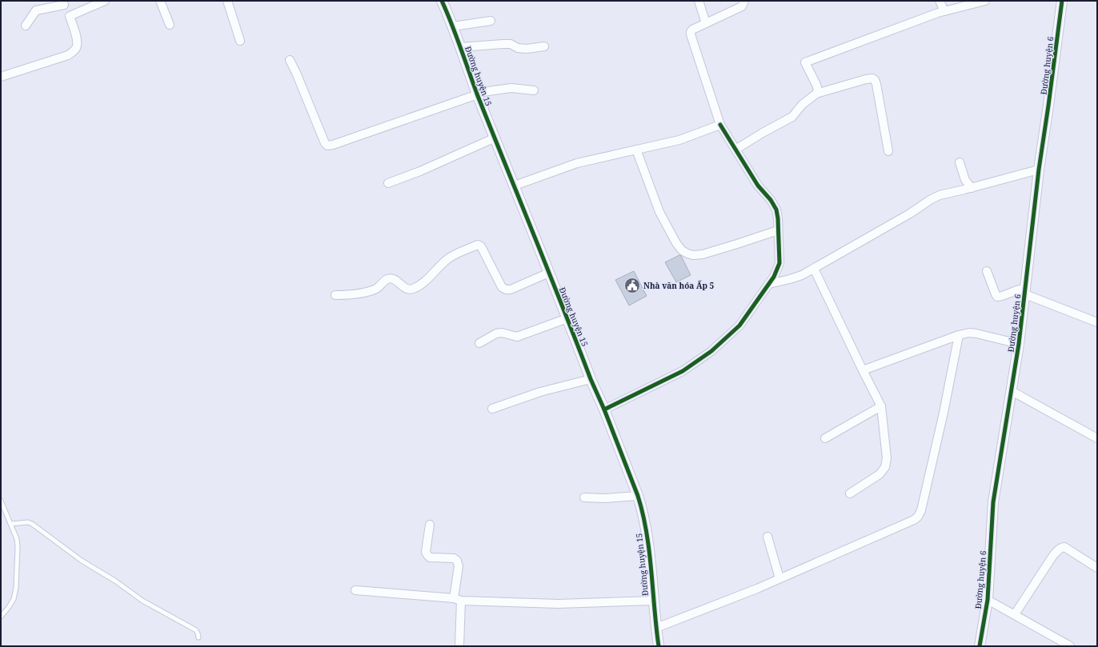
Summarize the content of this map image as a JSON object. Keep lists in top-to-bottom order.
{
  "streets": {
    "street": ["Đường huyện 6", "Đường huyện 15"]
  },
  "places": {
    "public building": ["Nhà văn hóa Ấp 5"]
  }
}
